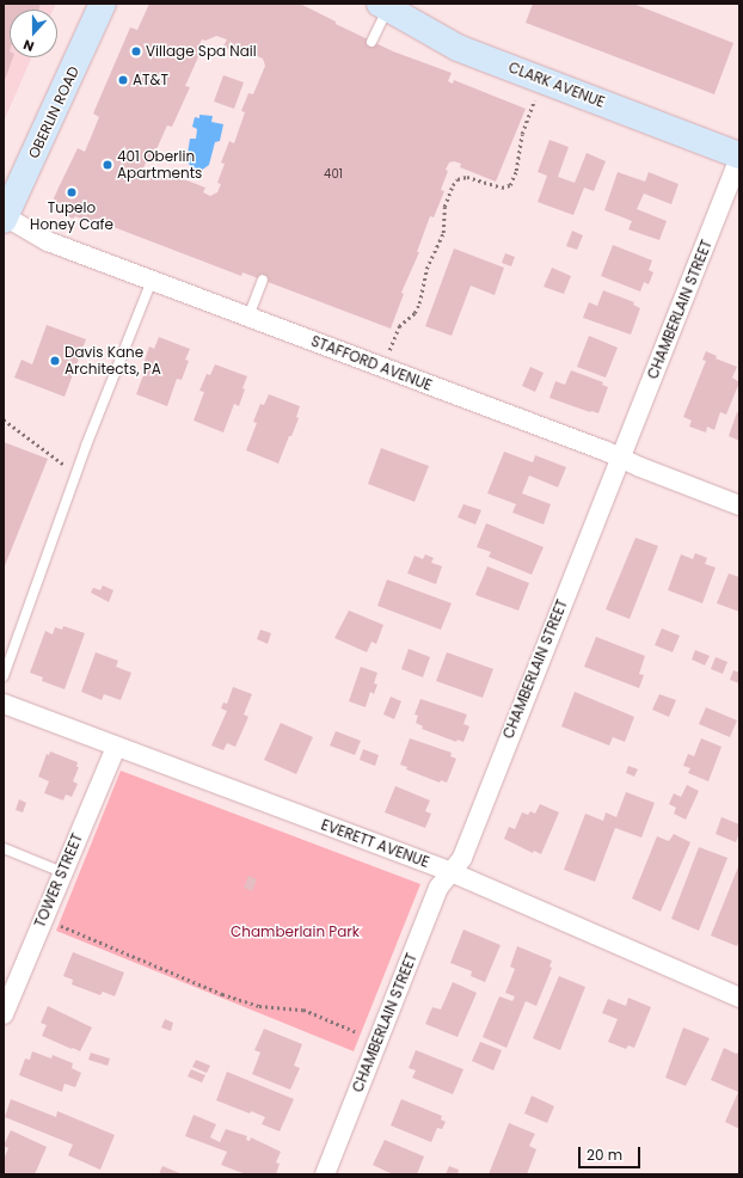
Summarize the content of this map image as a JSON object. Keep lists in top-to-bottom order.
{
  "streets": {
    "main road": ["CLARK AVENUE", "OBERLIN ROAD"],
    "street": [
      "CHAMBERLAIN STREET",
      "STAFFORD AVENUE",
      "EVERETT AVENUE",
      "TOWER STREET"
    ]
  },
  "crossings": [
    ["CLARK AVENUE", "CHAMBERLAIN STREET"],
    ["OBERLIN ROAD", "STAFFORD AVENUE"],
    ["CHAMBERLAIN STREET", "STAFFORD AVENUE"],
    ["CHAMBERLAIN STREET", "EVERETT AVENUE"],
    ["EVERETT AVENUE", "TOWER STREET"]
  ],
  "parks": ["Chamberlain Park"],
  "places": [
    "Village Spa Nail",
    "AT&T",
    "401 Oberlin Apartments",
    "Tupelo Honey Cafe",
    "Davis Kane Architects, PA"
  ],
  "house_numbers": ["401"],
  "scale_bar": "20 m",
  "north": "bottom"
}
